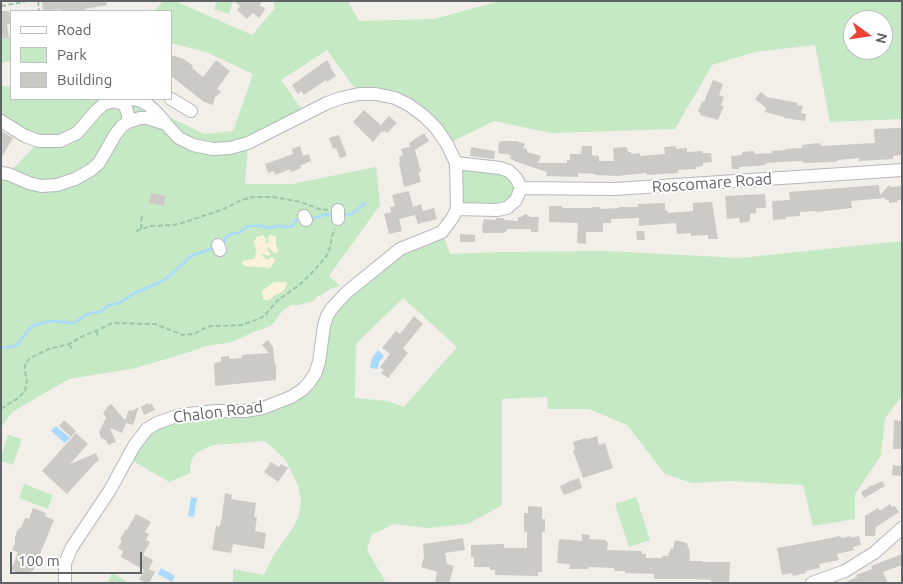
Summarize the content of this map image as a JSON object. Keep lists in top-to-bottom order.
{
  "streets": {
    "street": ["Roscomare Road", "Chalon Road"]
  },
  "legend": ["Road", "Park", "Building"],
  "scale_bar": "100 m",
  "north": "right"
}
